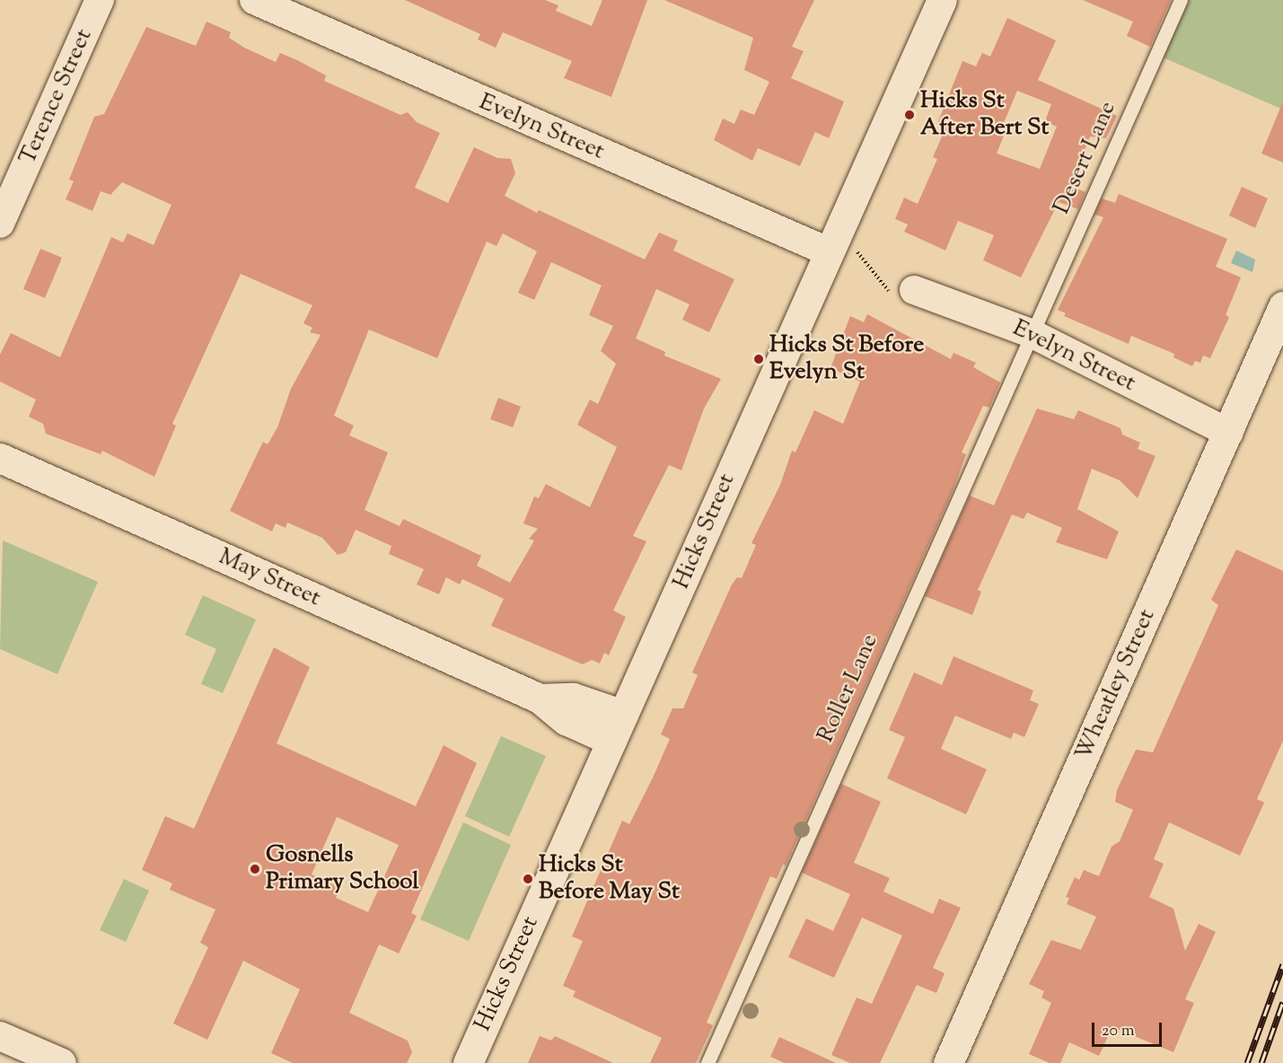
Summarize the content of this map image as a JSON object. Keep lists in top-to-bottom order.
{
  "streets": {
    "street": [
      "Terence Street",
      "Evelyn Street",
      "Hicks Street",
      "May Street",
      "Wheatley Street"
    ],
    "lane": ["Desert Lane", "Roller Lane"]
  },
  "crossings": [
    ["Evelyn Street", "Desert Lane"],
    ["Evelyn Street", "Hicks Street"],
    ["Evelyn Street", "Wheatley Street"],
    ["Evelyn Street", "Roller Lane"],
    ["Desert Lane", "Roller Lane"],
    ["Hicks Street", "May Street"]
  ],
  "places": [
    "Hicks St After Bert St",
    "Hicks St Before Evelyn St",
    "Gosnells Primary School",
    "Hicks St Before May St"
  ],
  "scale_bar": "20 m"
}
